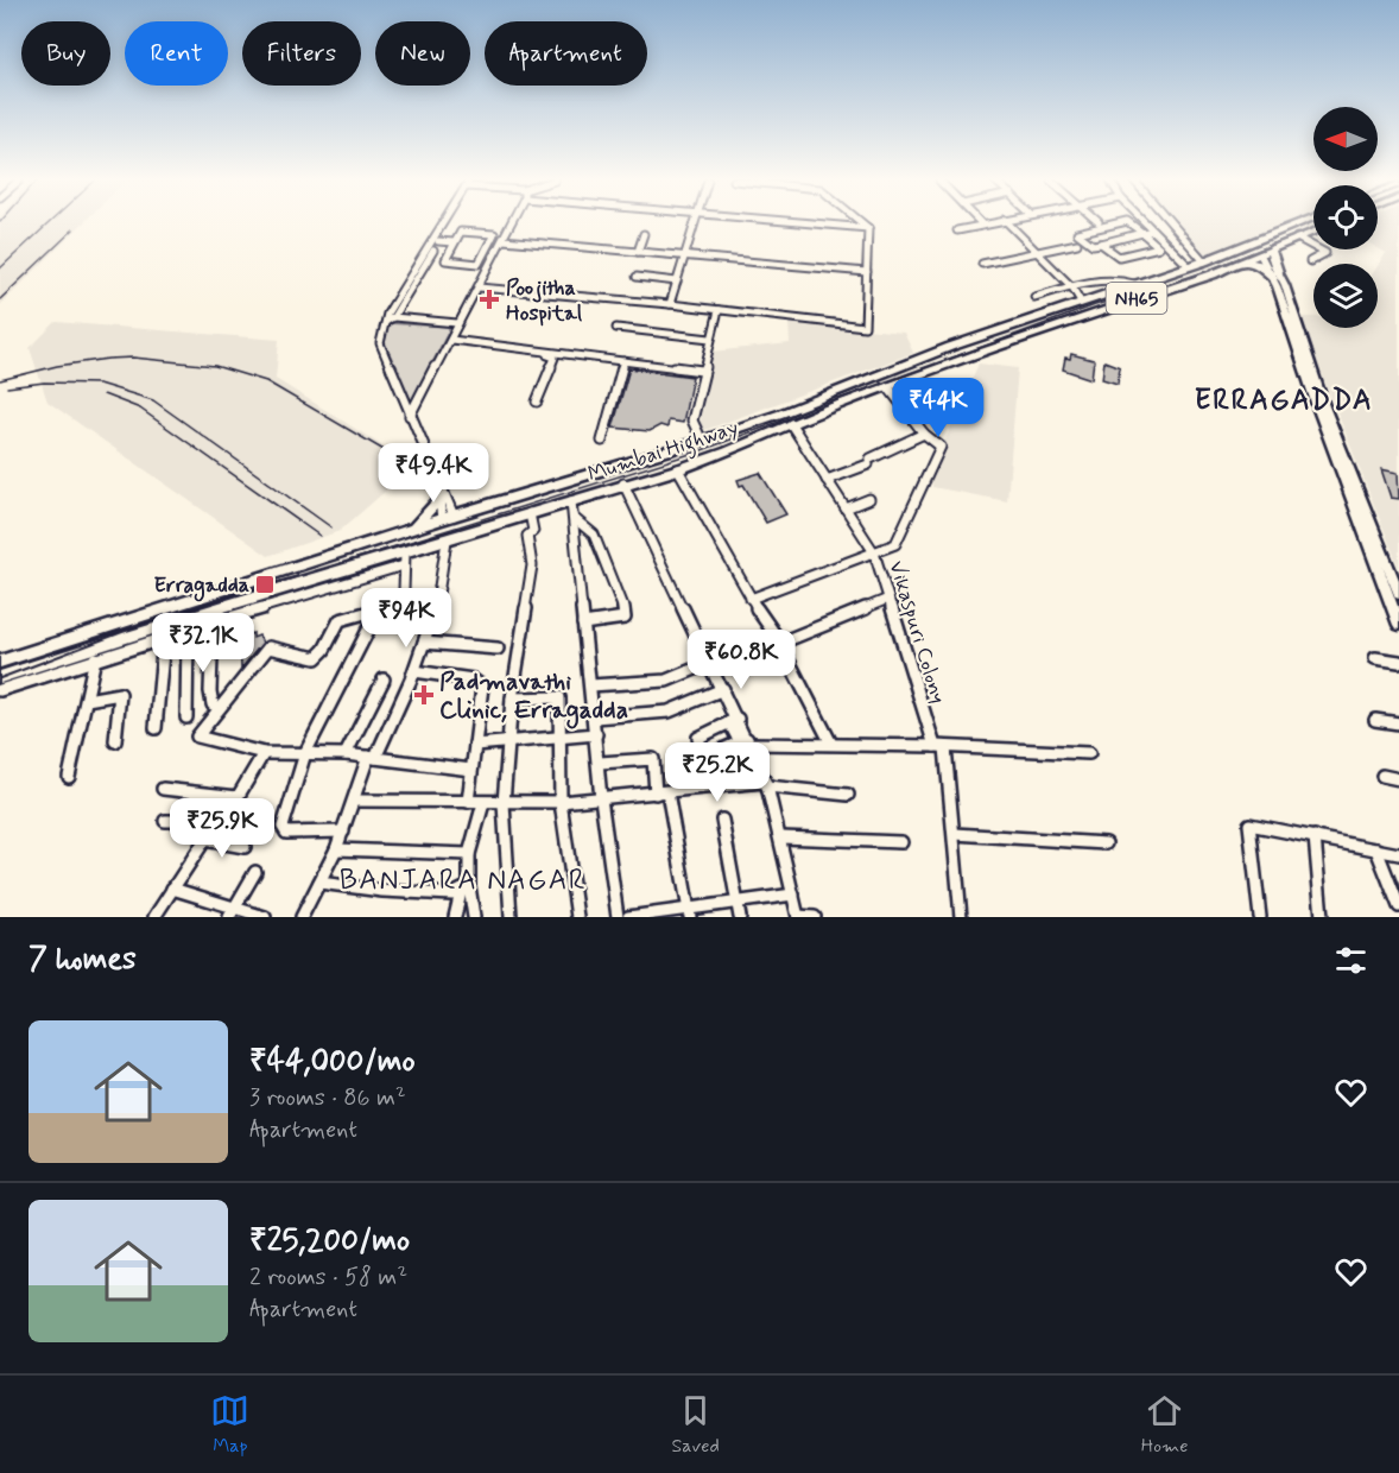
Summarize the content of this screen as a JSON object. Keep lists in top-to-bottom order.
{
  "streets": {
    "highway": ["NH65", "Mumbai Highway"],
    "street": ["Vikaspuri Colony"]
  },
  "crossings": [
    ["NH65", "Mumbai Highway"],
    ["Mumbai Highway", "Vikaspuri Colony"]
  ],
  "districts": ["ERRAGADDA", "BANJARA NAGAR"],
  "places": {
    "health": ["Poojitha Hospital", "Padmavathi Clinic, Erragadda"],
    "transit": ["Erragadda"]
  },
  "north": "left",
  "page": {
    "chip": [
      "Buy",
      "Rent",
      "Filters",
      "New",
      "Apartment"
    ],
    "price": [
      "₹44K",
      "₹49.4K",
      "₹94K",
      "₹32.1K",
      "₹60.8K",
      "₹25.2K",
      "₹25.9K"
    ],
    "heading": "7 homes",
    "list": [
      {
        "name": "₹44,000/mo",
        "note": "3 rooms · 86 m² · Apartment"
      },
      {
        "name": "₹25,200/mo",
        "note": "2 rooms · 58 m² · Apartment"
      }
    ],
    "tabs": ["Map", "Saved", "Home"]
  }
}
